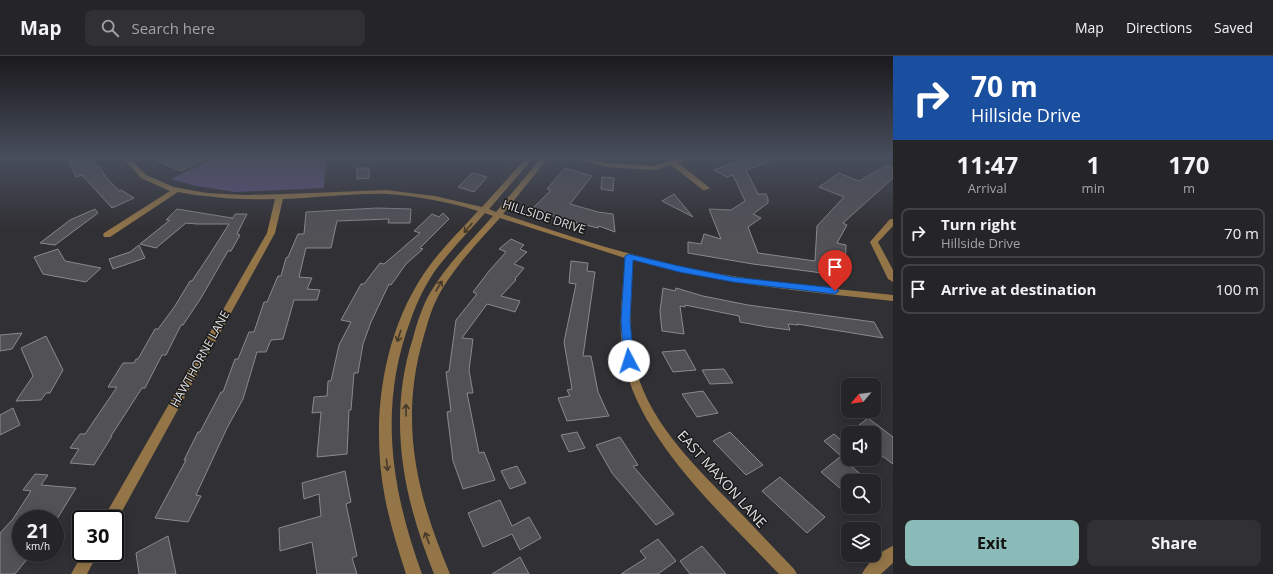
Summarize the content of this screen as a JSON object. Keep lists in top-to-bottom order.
{
  "streets": {
    "street": ["HILLSIDE DRIVE", "HAWTHORNE LANE", "EAST MAXON LANE"]
  },
  "crossings": [
    ["HILLSIDE DRIVE", "HAWTHORNE LANE"],
    ["HILLSIDE DRIVE", "EAST MAXON LANE"]
  ],
  "north": "bottom left",
  "page": {
    "header": "Map",
    "search": "Search here",
    "nav": ["Map", "Directions", "Saved"],
    "turn": ["70 m", "Hillside Drive"],
    "eta": [
      "11:47",
      "Arrival",
      "1",
      "min",
      "170",
      "m"
    ],
    "list": [
      {
        "name": "Turn right",
        "note": "Hillside Drive",
        "value": "70 m"
      },
      {
        "name": "Arrive at destination",
        "value": "100 m"
      }
    ],
    "speed": "21 km/h",
    "limit": "30",
    "buttons": ["Exit", "Share"]
  }
}
